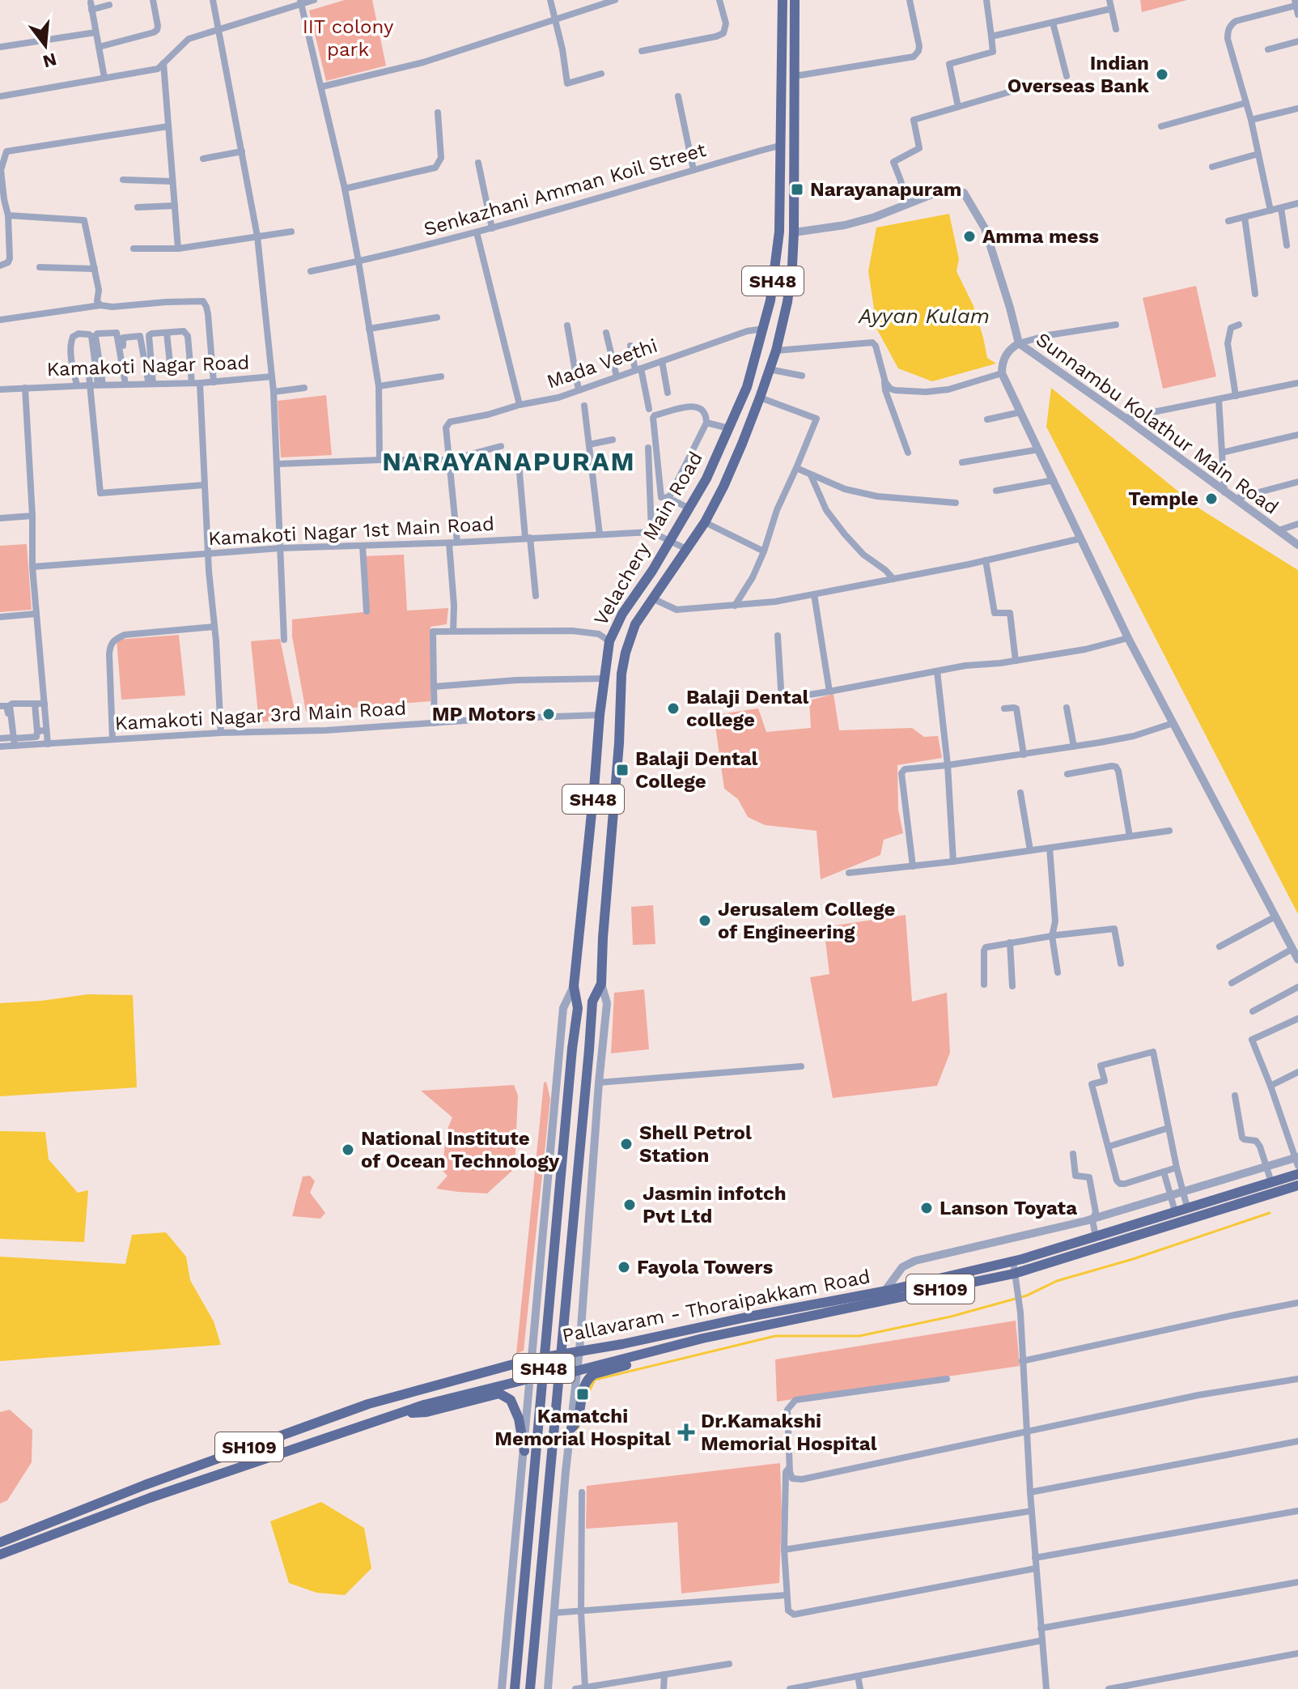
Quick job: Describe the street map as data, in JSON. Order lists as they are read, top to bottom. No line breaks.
{"streets":{"main road":["SH48","Velachery Main Road","SH109","Pallavaram - Thoraipakkam Road"],"street":["Senkazhani Amman Koil Street","Mada Veethi","Kamakoti Nagar Road","Sunnambu Kolathur Main Road","Kamakoti Nagar 1st Main Road","Kamakoti Nagar 3rd Main Road"]},"crossings":[["Senkazhani Amman Koil Street","Velachery Main Road"],["SH48","Velachery Main Road"],["Mada Veethi","Velachery Main Road"],["Kamakoti Nagar Road","Kamakoti Nagar 1st Main Road"],["Kamakoti Nagar Road","Kamakoti Nagar 3rd Main Road"],["Sunnambu Kolathur Main Road","Velachery Main Road"],["Kamakoti Nagar 1st Main Road","Velachery Main Road"],["Velachery Main Road","Kamakoti Nagar 3rd Main Road"]],"districts":["NARAYANAPURAM"],"water":["Ayyan Kulam"],"parks":["IIT colony park"],"places":{"other":["Indian Overseas Bank","Amma mess","Temple","Balaji Dental college","MP Motors","Jerusalem College of Engineering","Shell Petrol Station","National Institute of Ocean Technology","Jasmin infotch Pvt Ltd","Lanson Toyata","Fayola Towers"],"transit":["Narayanapuram","Balaji Dental College","Kamatchi Memorial Hospital"],"health":["Dr.Kamakshi Memorial Hospital"]},"north":"bottom"}
